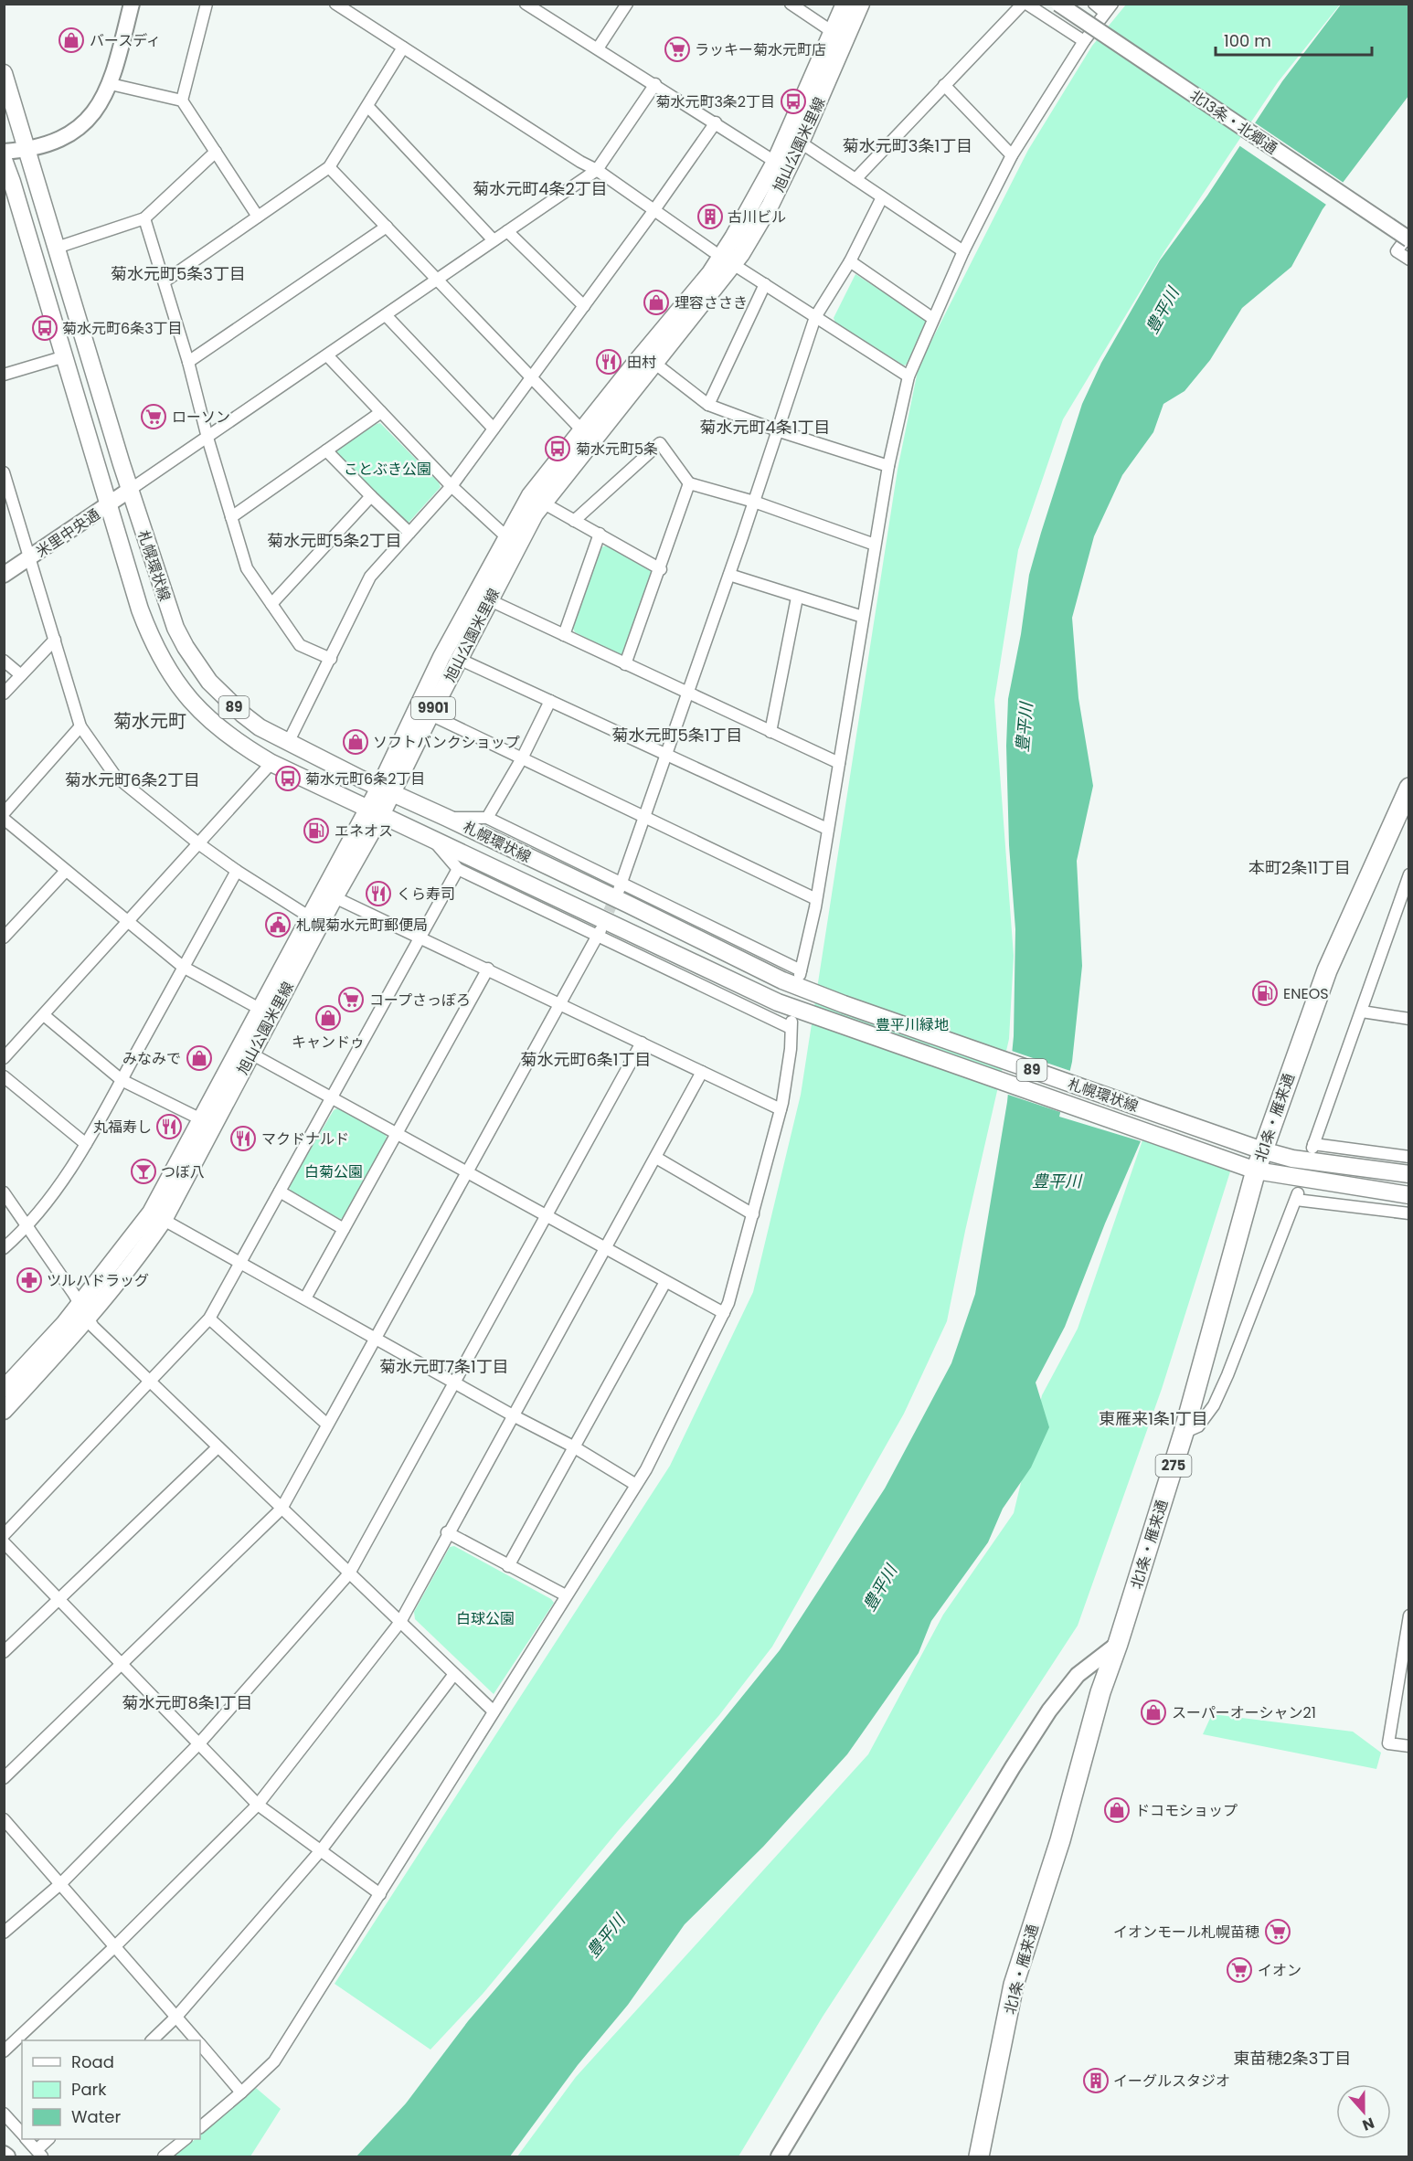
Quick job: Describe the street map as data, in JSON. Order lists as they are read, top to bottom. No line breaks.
{"streets":{"highway":["北1条・雁来通","275"],"main road":["旭山公園米里線","札幌環状線","89","9901"],"street":["北13条・北郷通","米里中央通"]},"crossings":[["旭山公園米里線","札幌環状線"],["米里中央通","札幌環状線"],["札幌環状線","北1条・雁来通"]],"districts":["菊水元町3条1丁目","菊水元町4条2丁目","菊水元町5条3丁目","菊水元町4条1丁目","菊水元町5条2丁目","菊水元町","菊水元町5条1丁目","菊水元町6条2丁目","本町2条11丁目","菊水元町6条1丁目","菊水元町7条1丁目","東雁来1条1丁目","菊水元町8条1丁目","東苗穂2条3丁目"],"water":["豊平川"],"parks":["ことぶき公園","豊平川緑地","白菊公園","白球公園"],"places":{"shop":["バースディ","理容ささき","ソフトバンクショップ","キャンドゥ","みなみで","スーパーオーシャン21","ドコモショップ"],"supermarket":["ラッキー菊水元町店","ローソン","コープさっぽろ","イオンモール札幌苗穂","イオン"],"bus stop":["菊水元町3条2丁目","菊水元町6条3丁目","菊水元町5条","菊水元町6条2丁目"],"building":["古川ビル","イーグルスタジオ"],"restaurant":["田村","くら寿司","丸福寿し","マクドナルド"],"fuel station":["エネオス","ENEOS"],"public building":["札幌菊水元町郵便局"],"bar":["つぼ八"],"pharmacy":["ツルハドラッグ"]},"legend":["Road","Park","Water"],"scale_bar":"100 m","north":"bottom"}
